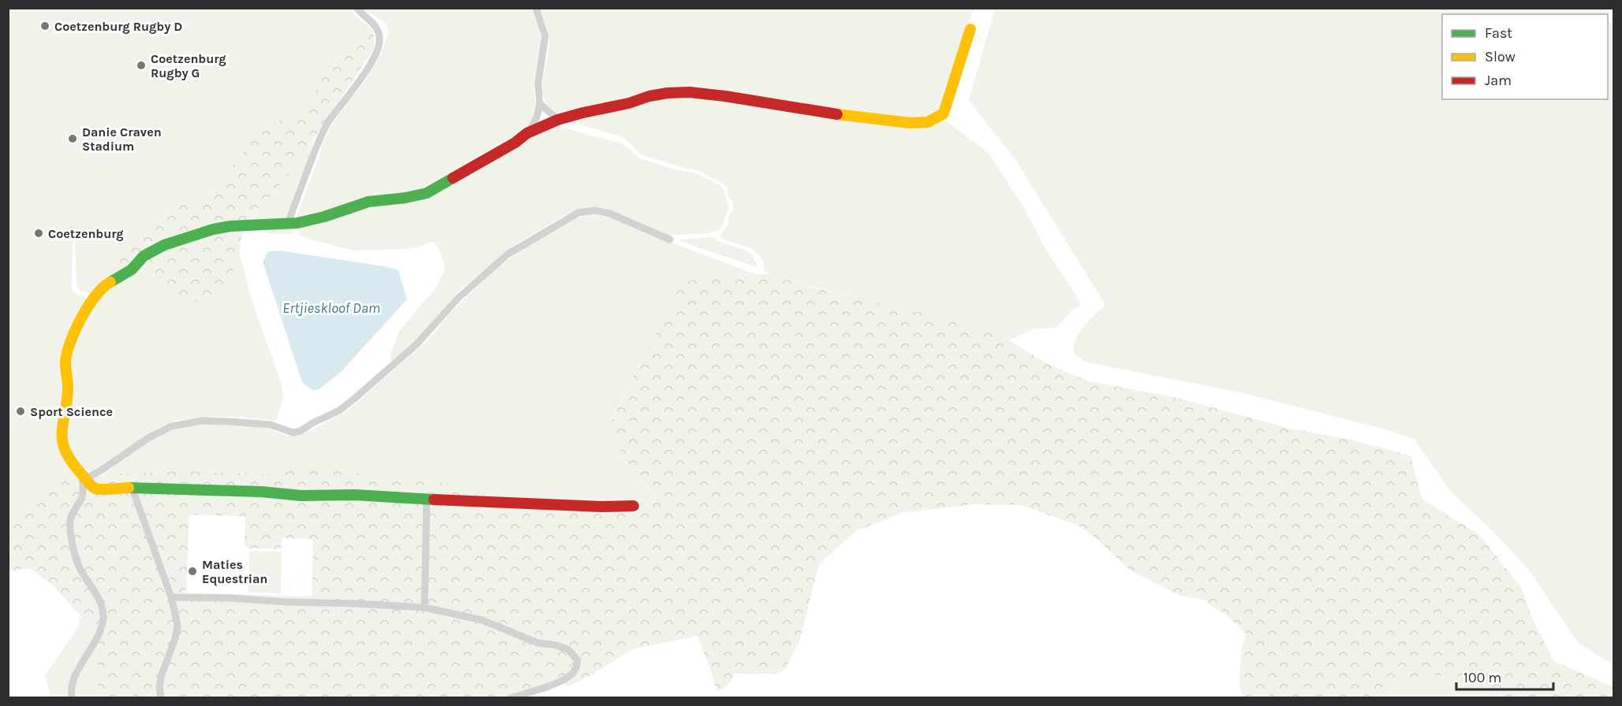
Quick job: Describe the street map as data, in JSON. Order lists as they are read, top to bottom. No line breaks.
{"water":["Ertjieskloof Dam"],"places":["Coetzenburg Rugby D","Coetzenburg Rugby G","Danie Craven Stadium","Coetzenburg","Sport Science","Maties Equestrian"],"legend":["Fast","Slow","Jam"],"scale_bar":"100 m"}
